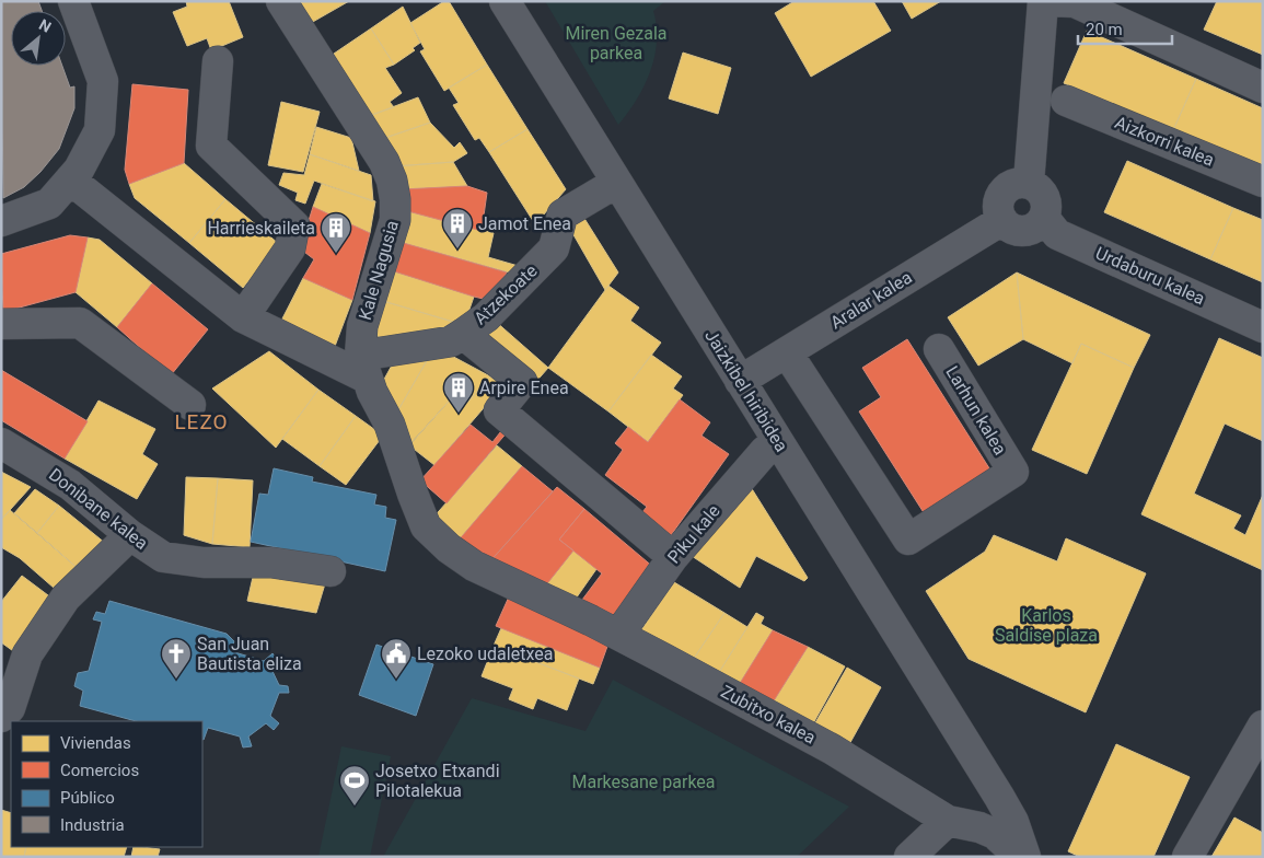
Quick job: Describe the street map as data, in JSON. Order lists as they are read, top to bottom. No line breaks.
{"streets":{"street":["Aizkorri kalea","Kale Nagusia","Urdaburu kalea","Atzekoate","Aralar kalea","Jaizkibel hiribidea","Larhun kalea","Donibane kalea","Piku kale","Zubitxo kalea"]},"crossings":[["Kale Nagusia","Atzekoate"],["Kale Nagusia","Zubitxo kalea"],["Urdaburu kalea","Aralar kalea"],["Atzekoate","Jaizkibel hiribidea"],["Aralar kalea","Jaizkibel hiribidea"],["Aralar kalea","Larhun kalea"],["Jaizkibel hiribidea","Piku kale"],["Jaizkibel hiribidea","Zubitxo kalea"],["Piku kale","Zubitxo kalea"]],"districts":["LEZO"],"parks":["Miren Gezala parkea","Karlos Saldise plaza","Markesane parkea"],"places":{"building":["Jamot Enea","Harrieskaileta","Arpire Enea"],"church":["San Juan Bautista eliza"],"public building":["Lezoko udaletxea"],"sports":["Josetxo Etxandi Pilotalekua"]},"legend":["Viviendas","Comercios","Público","Industria"],"scale_bar":"20 m","north":"top right"}
